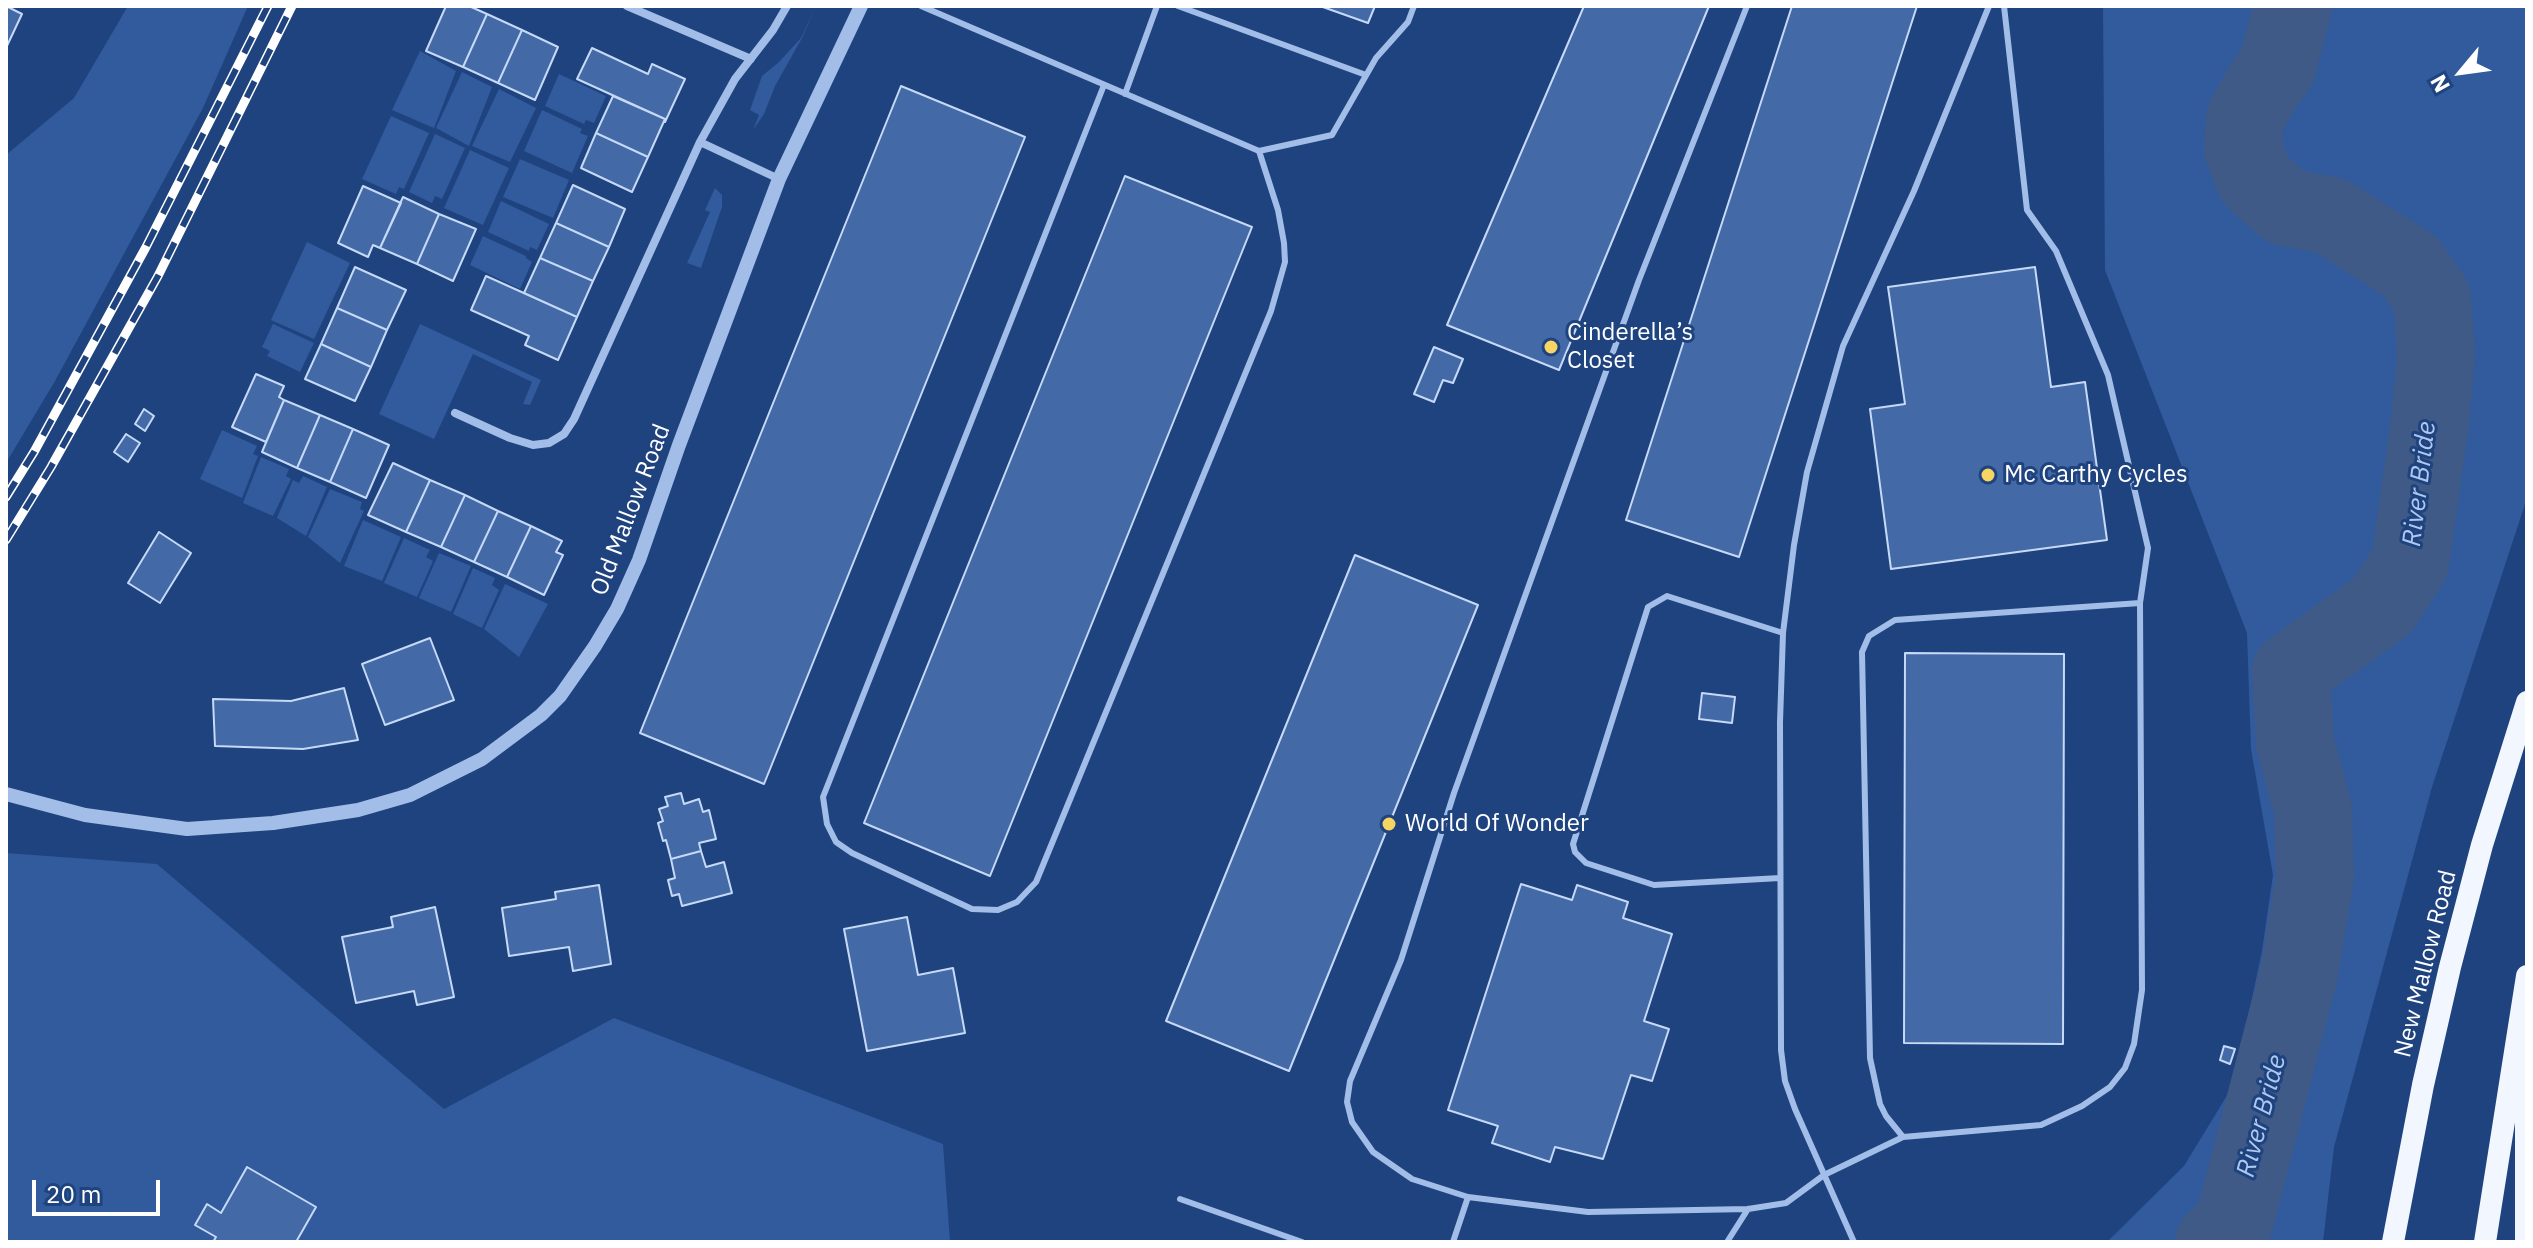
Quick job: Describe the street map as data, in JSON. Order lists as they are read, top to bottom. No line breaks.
{"streets":{"highway":["New Mallow Road"],"street":["Old Mallow Road"]},"water":["River Bride"],"places":["Cinderella’s Closet","Mc Carthy Cycles","World Of Wonder"],"scale_bar":"20 m","north":"bottom left"}
